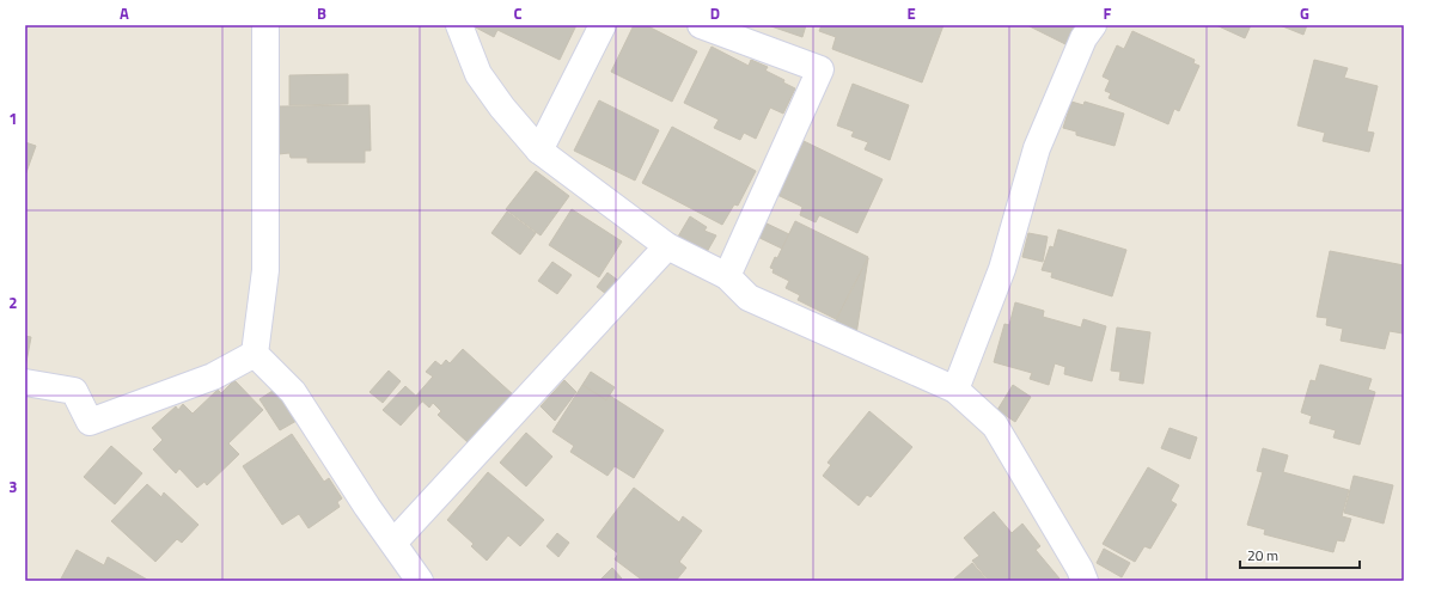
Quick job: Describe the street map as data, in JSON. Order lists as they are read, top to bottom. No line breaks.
{"scale_bar":"20 m","grid":{"columns":["A","B","C","D","E","F","G"],"rows":["1","2","3"]}}
